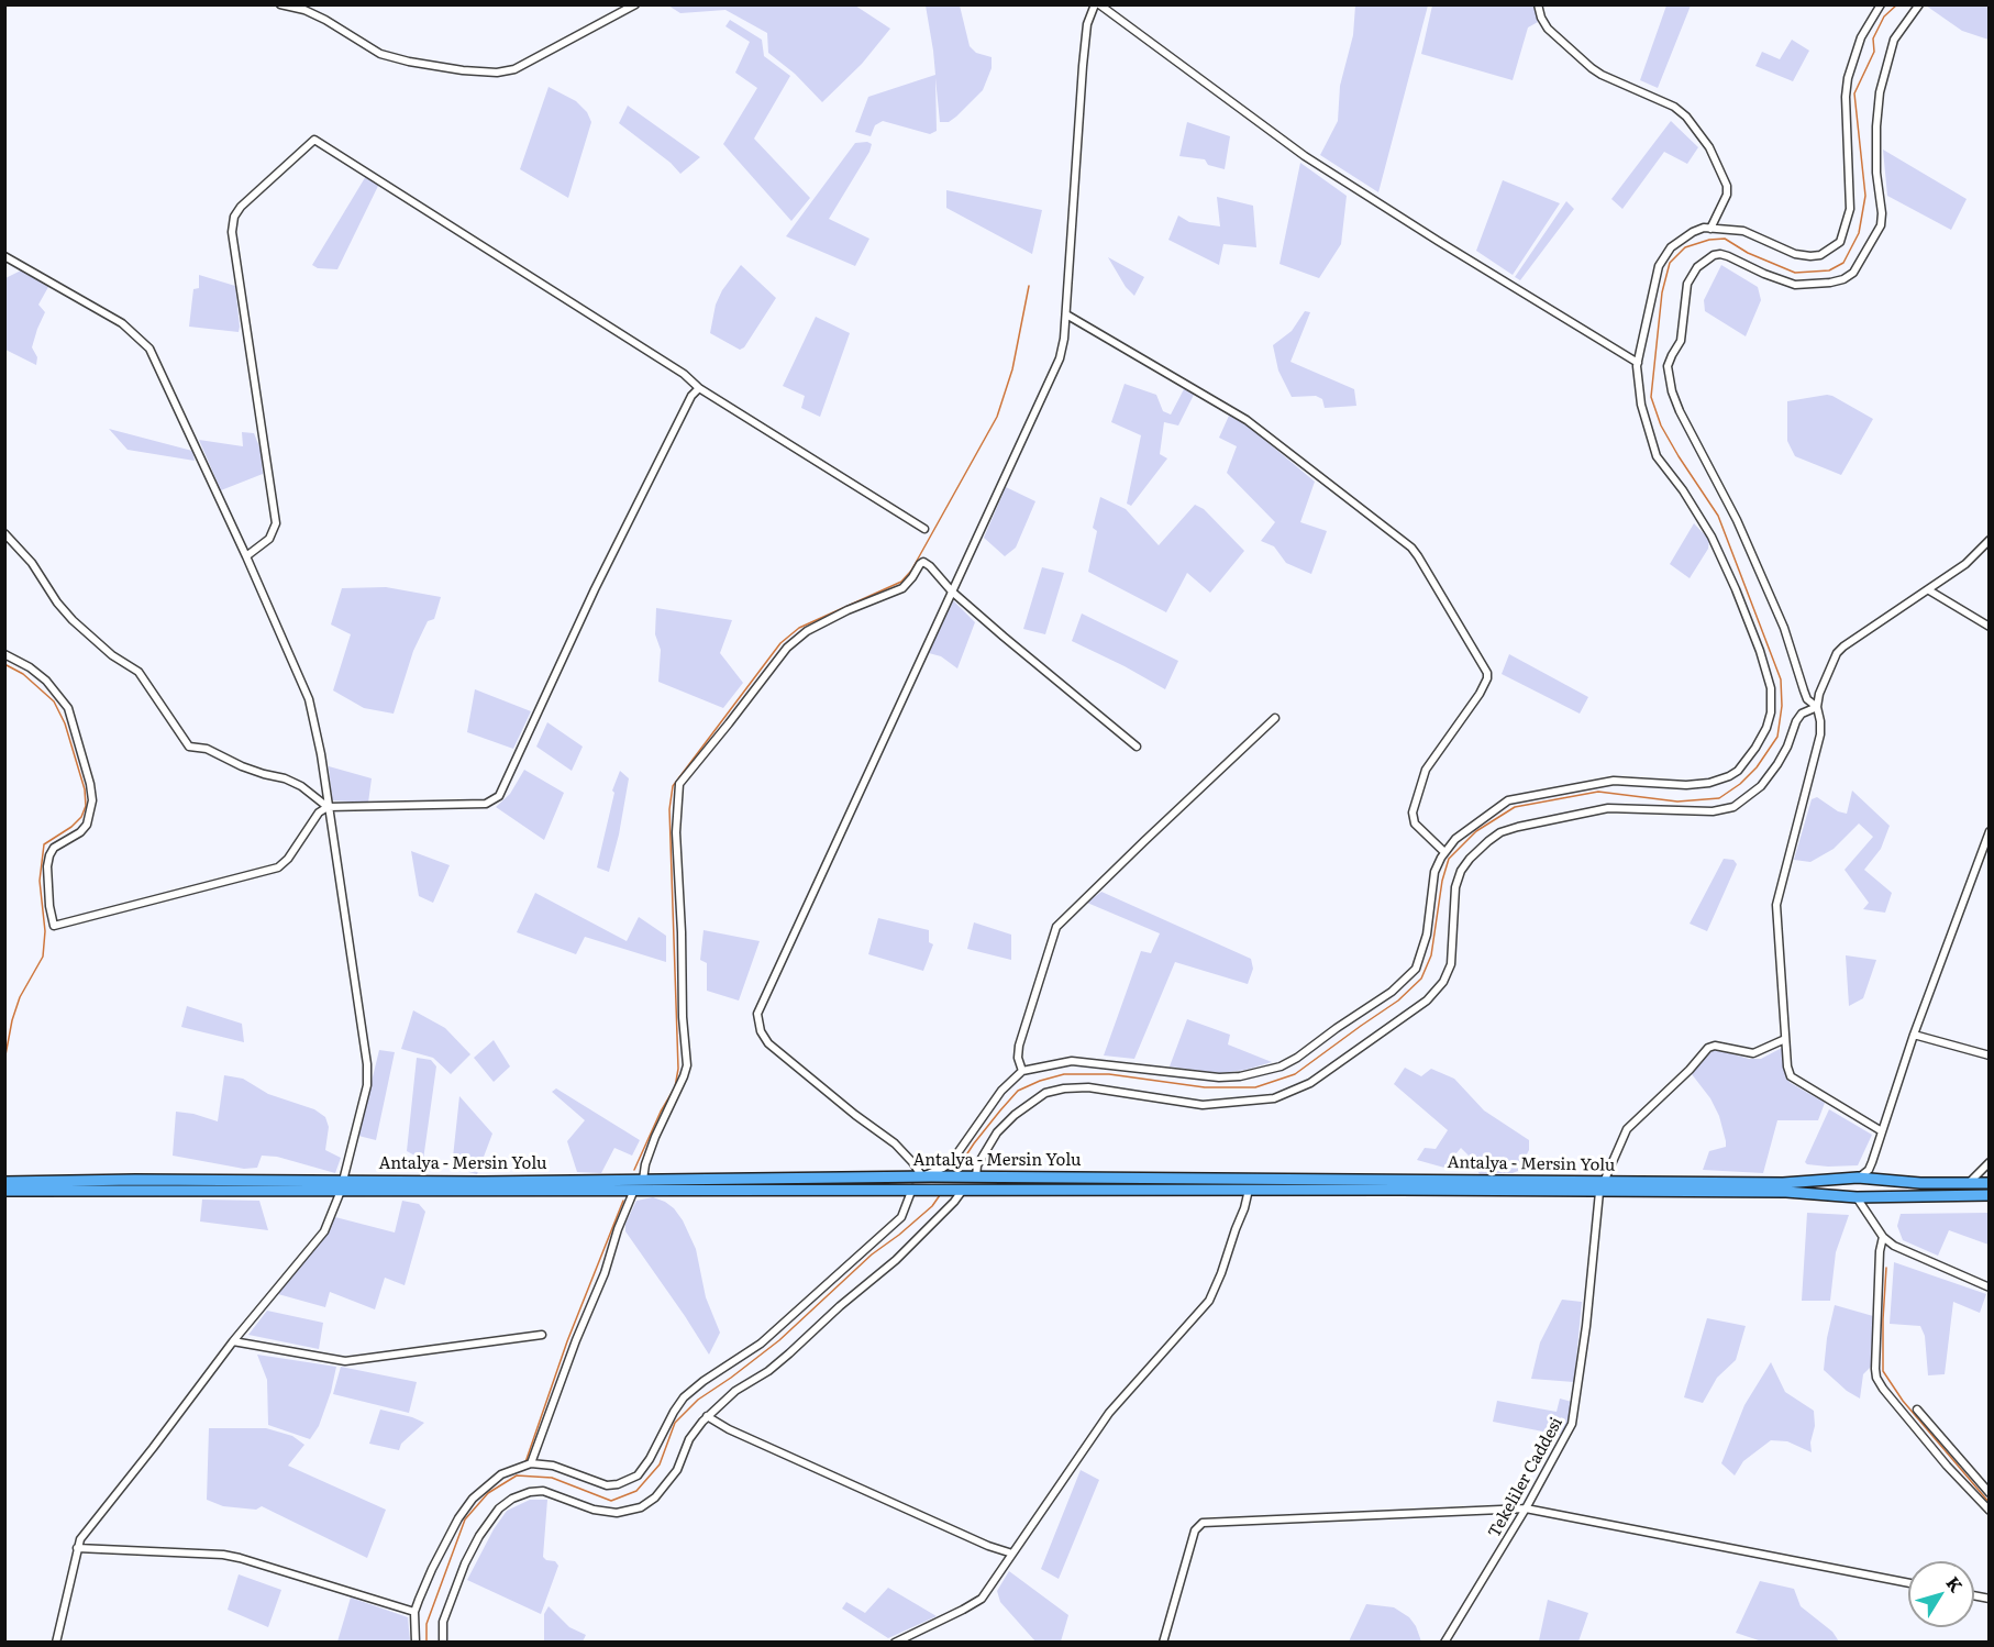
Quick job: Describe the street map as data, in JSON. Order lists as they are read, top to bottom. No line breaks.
{"streets":{"highway":["Antalya - Mersin Yolu"],"street":["Tekeliler Caddesi"]},"crossings":[["Antalya - Mersin Yolu","Tekeliler Caddesi"]],"north":"top right"}
